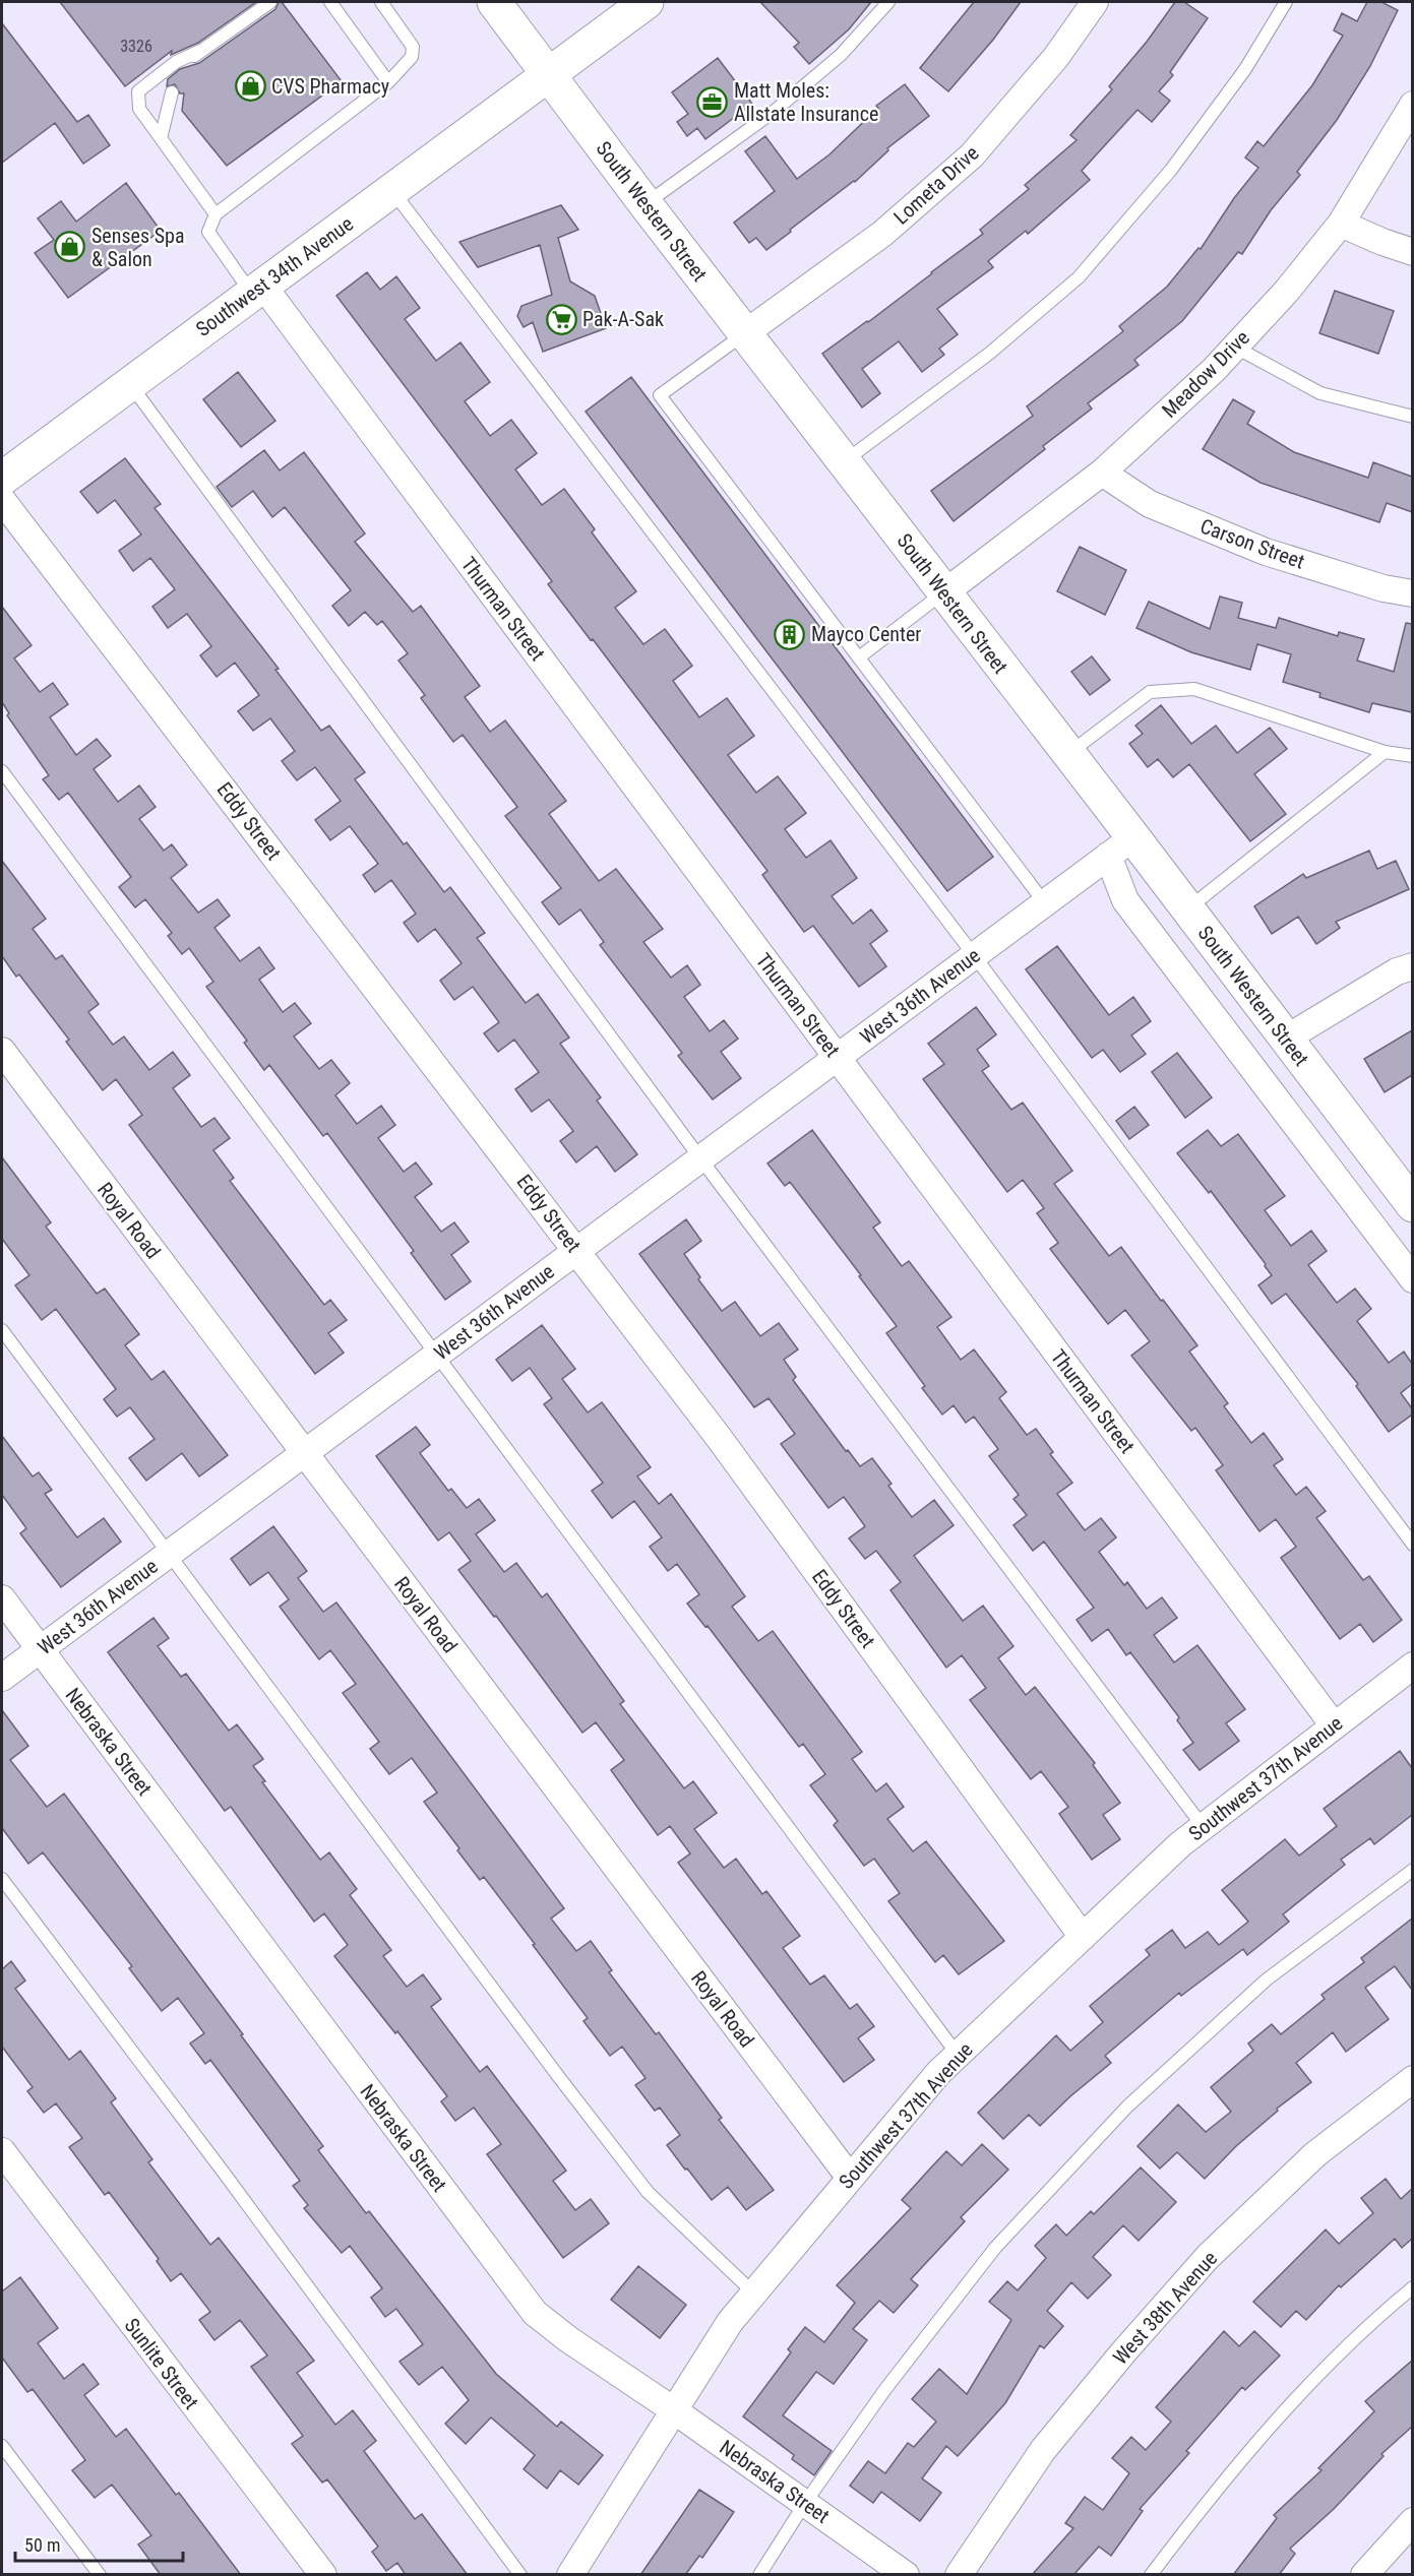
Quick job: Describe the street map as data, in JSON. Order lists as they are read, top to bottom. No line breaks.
{"streets":{"main road":["South Western Street","Southwest 34th Avenue"],"street":["Lometa Drive","Meadow Drive","Carson Street","Thurman Street","Eddy Street","West 36th Avenue","Royal Road","Nebraska Street","Southwest 37th Avenue","West 38th Avenue","Sunlite Street"]},"crossings":[["Lometa Drive","South Western Street"],["South Western Street","Southwest 34th Avenue"],["South Western Street","Meadow Drive"],["South Western Street","West 36th Avenue"],["Southwest 34th Avenue","Thurman Street"],["Meadow Drive","Carson Street"],["Thurman Street","West 36th Avenue"],["Thurman Street","Southwest 37th Avenue"],["Eddy Street","West 36th Avenue"],["Eddy Street","Southwest 37th Avenue"],["West 36th Avenue","Royal Road"],["West 36th Avenue","Nebraska Street"],["Royal Road","Southwest 37th Avenue"],["Nebraska Street","Southwest 37th Avenue"]],"places":{"shop":["CVS Pharmacy","Senses Spa & Salon"],"office":["Matt Moles: Allstate Insurance"],"supermarket":["Pak-A-Sak"],"building":["Mayco Center"]},"house_numbers":["3326"],"scale_bar":"50 m"}
